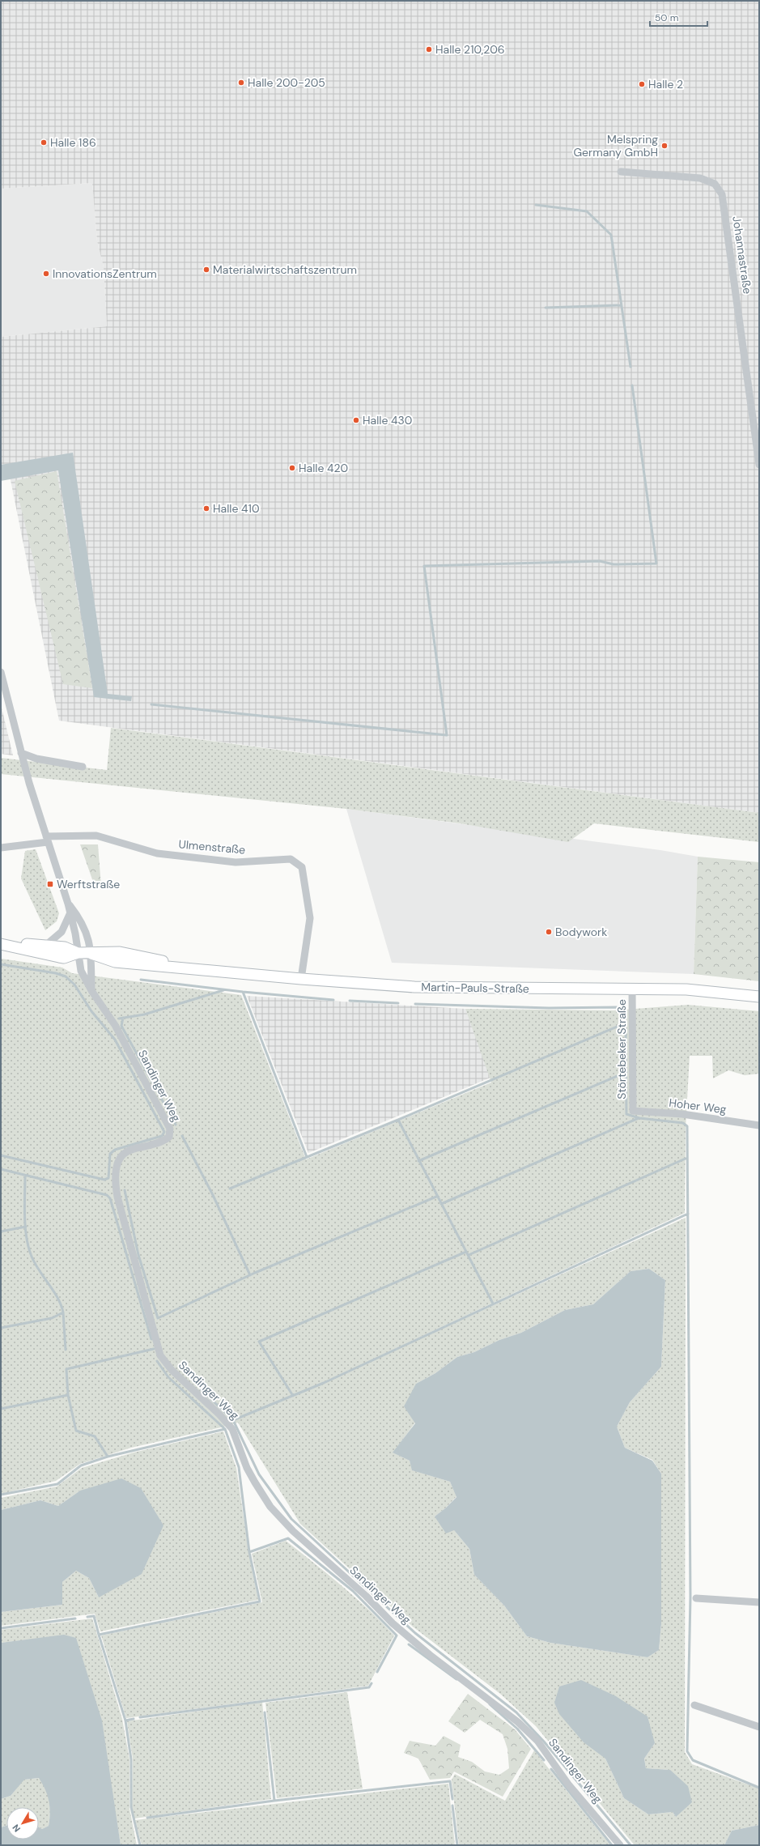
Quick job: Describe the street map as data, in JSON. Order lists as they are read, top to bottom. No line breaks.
{"streets":{"street":["Johannastraße","Ulmenstraße","Martin-Pauls-Straße","Störtebeker Straße","Sandinger Weg","Hoher Weg"]},"crossings":[["Ulmenstraße","Martin-Pauls-Straße"],["Martin-Pauls-Straße","Störtebeker Straße"],["Martin-Pauls-Straße","Sandinger Weg"],["Störtebeker Straße","Hoher Weg"]],"places":{"other":["Halle 210,206","Halle 200-205","Halle 2","Halle 186","Melspring Germany GmbH","Materialwirtschaftszentrum","InnovationsZentrum","Halle 430","Halle 420","Halle 410","Bodywork"],"transit":["Werftstraße"]},"scale_bar":"50 m","north":"bottom left"}
